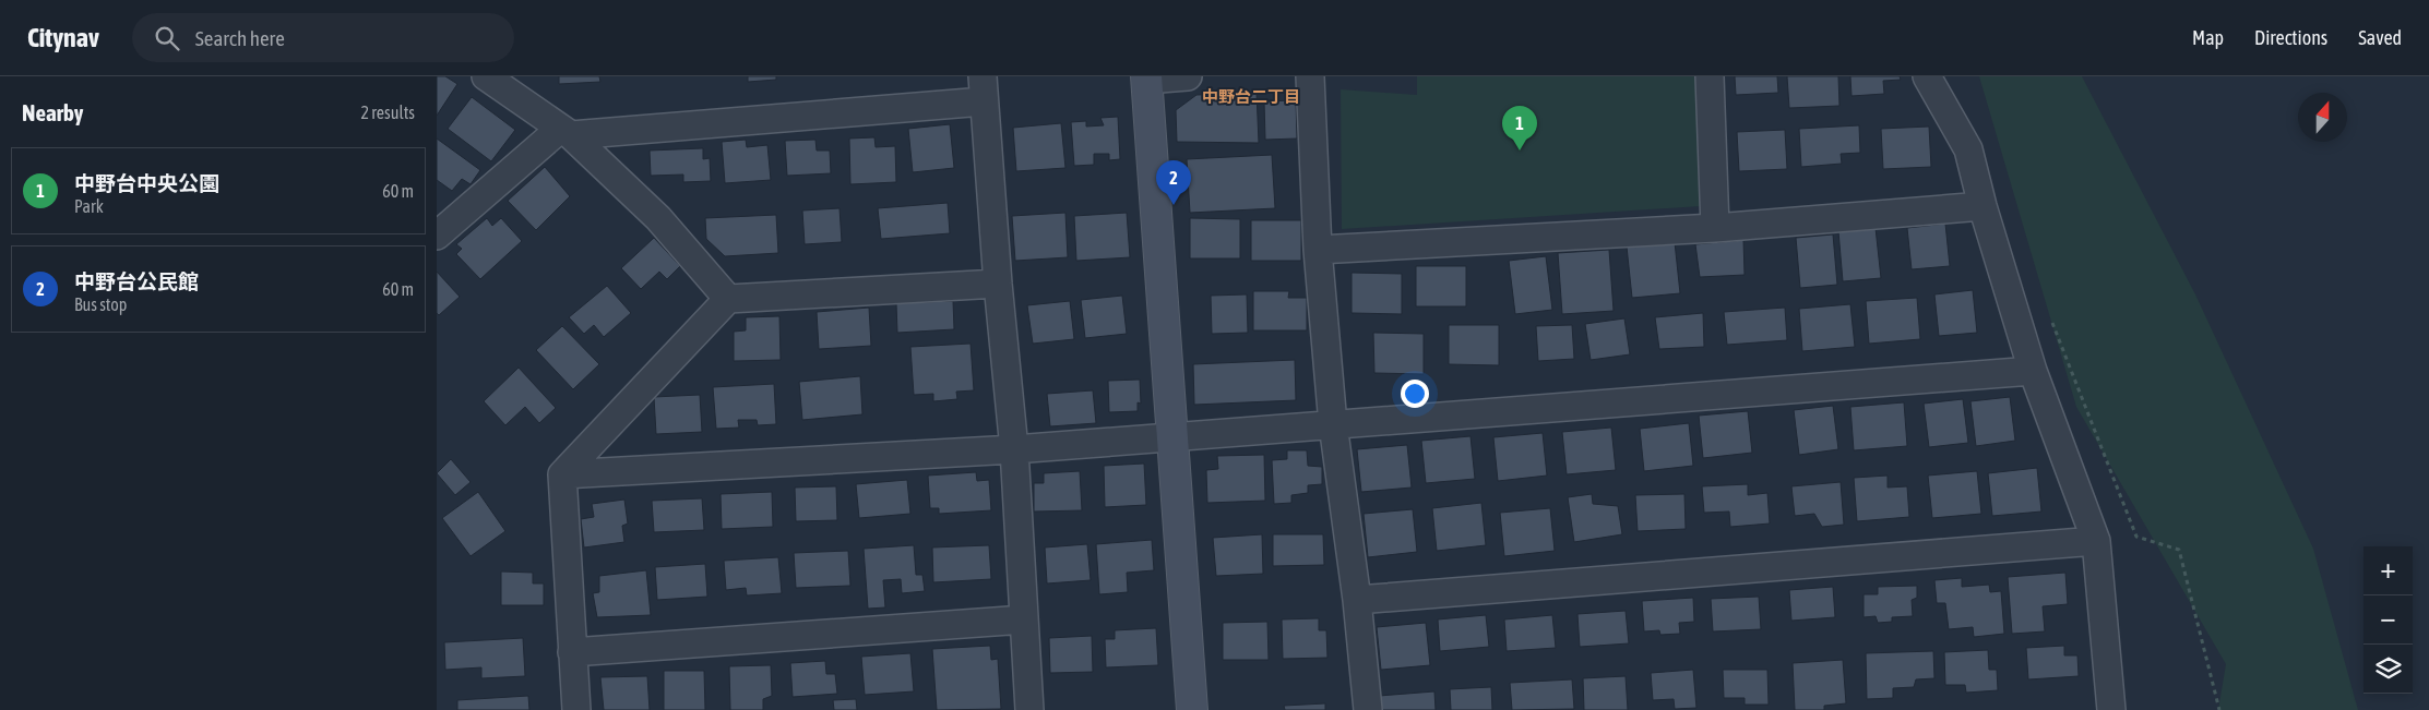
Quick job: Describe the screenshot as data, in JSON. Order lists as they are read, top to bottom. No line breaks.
{"districts":["中野台二丁目"],"north":"top","page":{"header":"Citynav","search":"Search here","nav":["Map","Directions","Saved"],"heading":["Nearby","2 results"],"pins":["1","2"],"list":[{"mark":"1","name":"中野台中央公園","note":"Park","value":"60 m"},{"mark":"2","name":"中野台公民館","note":"Bus stop","value":"60 m"}],"map_buttons":["+","−"]}}
